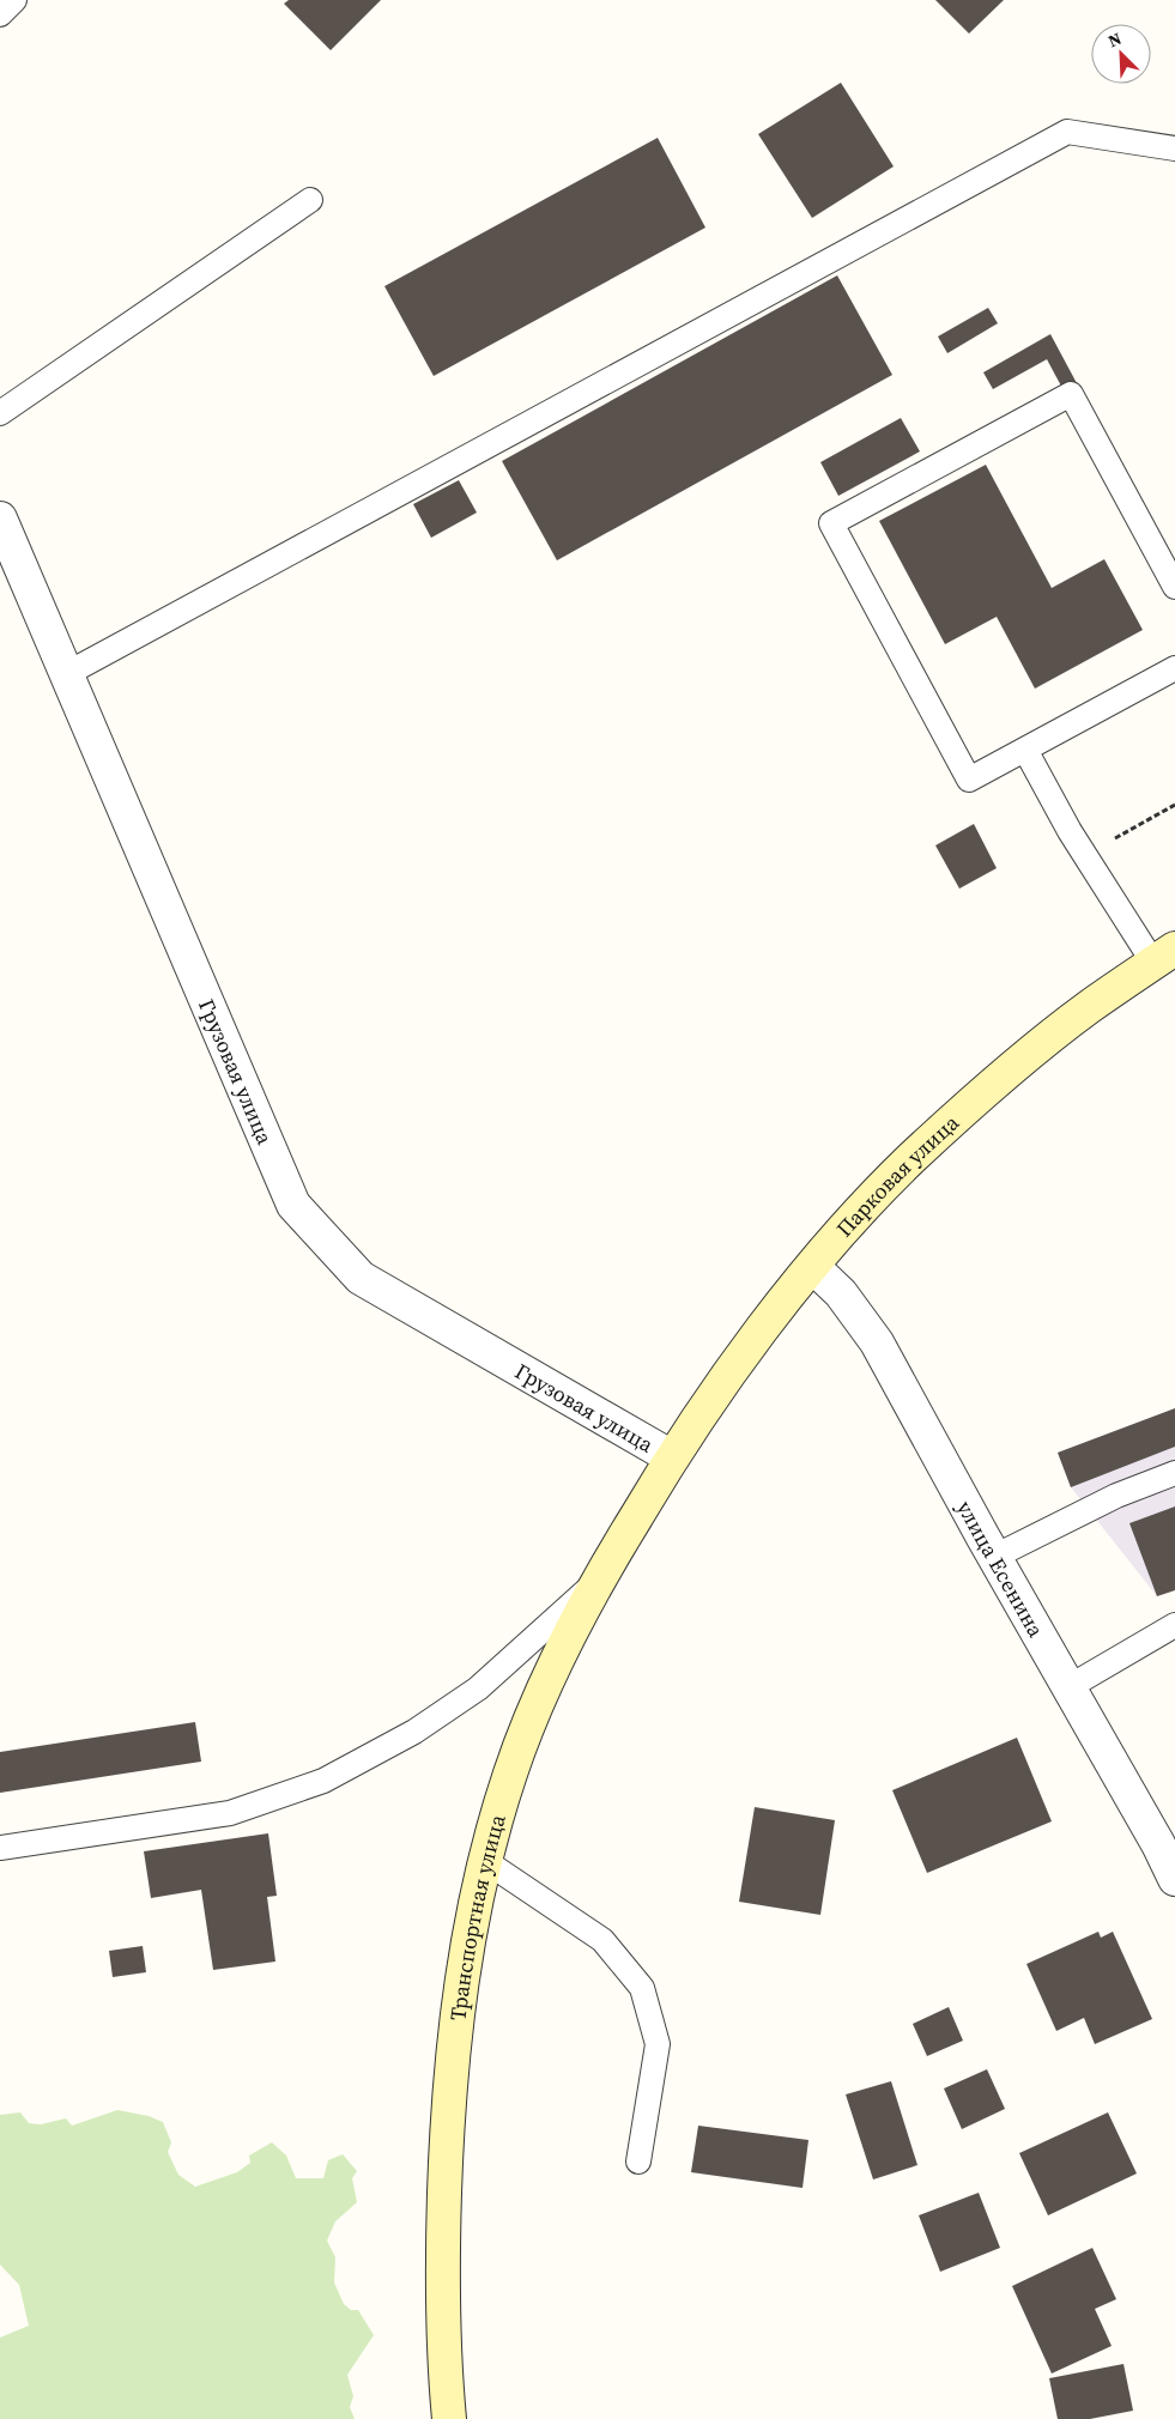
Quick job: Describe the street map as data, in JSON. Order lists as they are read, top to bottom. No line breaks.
{"streets":{"street":["Грузовая улица","Парковая улица","улица Есенина","Транспортная улица"]},"crossings":[["Грузовая улица","Парковая улица"],["Грузовая улица","Транспортная улица"],["Парковая улица","улица Есенина"],["Парковая улица","Транспортная улица"]],"north":"top left"}
